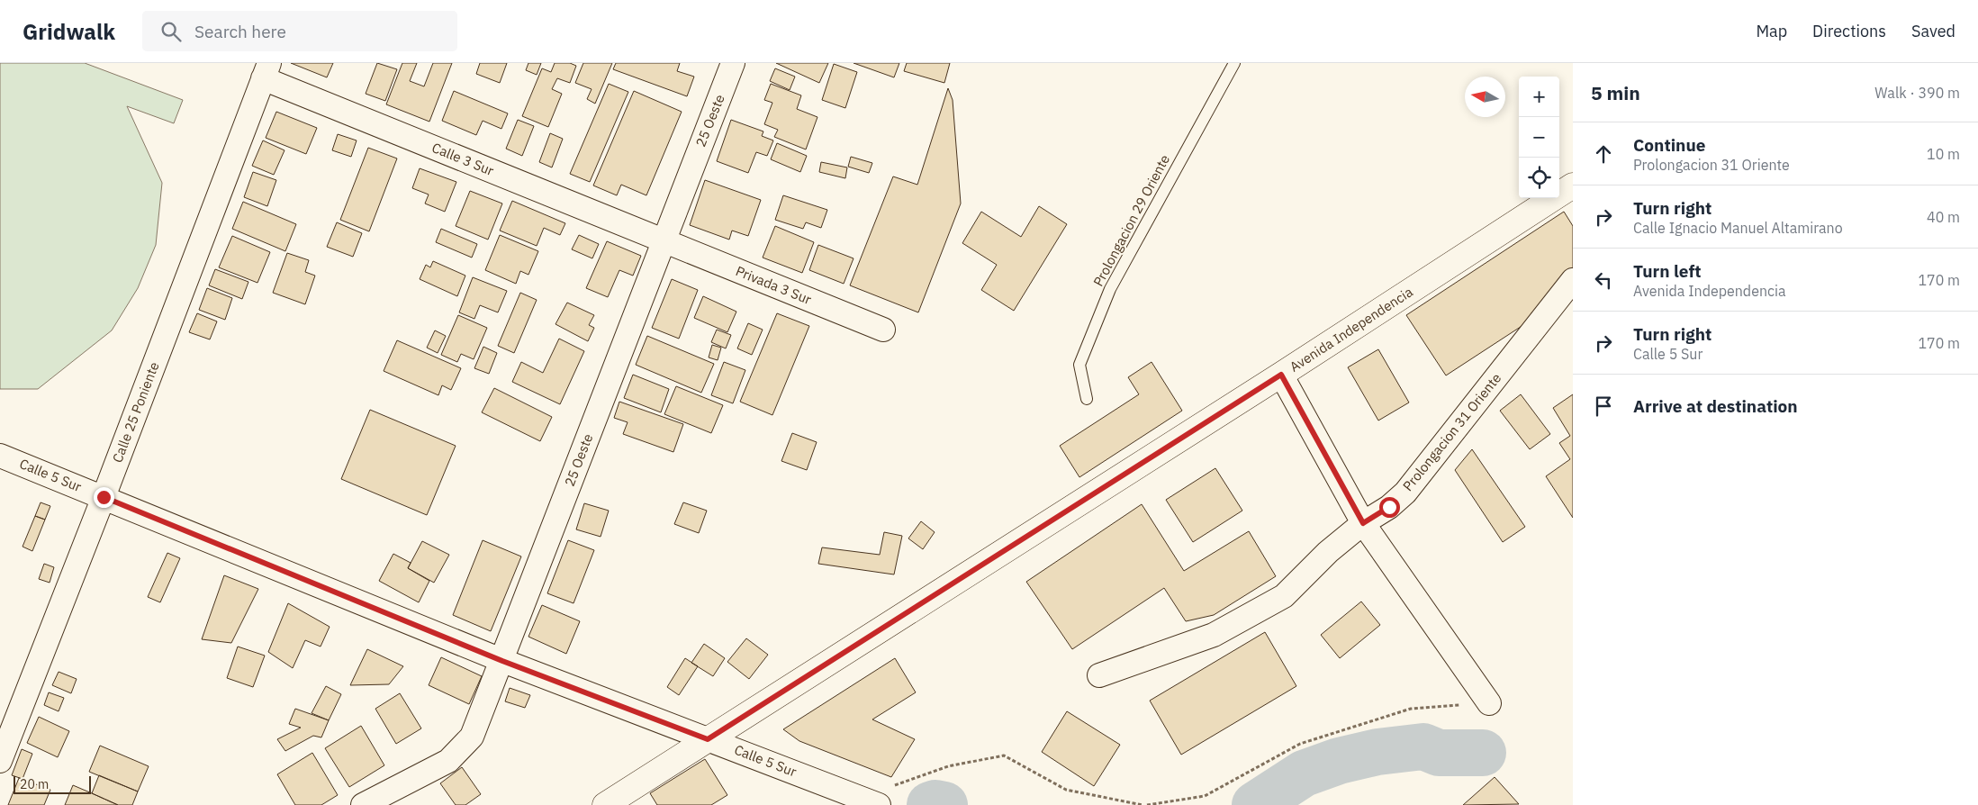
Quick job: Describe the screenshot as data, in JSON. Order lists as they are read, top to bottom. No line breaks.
{"streets":{"street":["25 Oeste","Calle 3 Sur","Privada 3 Sur","Avenida Independencia","Calle 25 Poniente","Prolongacion 31 Oriente","Calle 5 Sur"],"lane":["Prolongacion 29 Oriente"]},"crossings":[["25 Oeste","Calle 3 Sur"],["25 Oeste","Privada 3 Sur"],["25 Oeste","Calle 5 Sur"],["Calle 3 Sur","Privada 3 Sur"],["Calle 3 Sur","Calle 25 Poniente"],["Avenida Independencia","Calle 5 Sur"],["Calle 25 Poniente","Calle 5 Sur"]],"scale_bar":"20 m","north":"left","page":{"header":"Gridwalk","search":"Search here","nav":["Map","Directions","Saved"],"heading":["5 min","Walk · 390 m"],"map_buttons":["+","−"],"list":[["Continue","Prolongacion 31 Oriente","10 m"],["Turn right","Calle Ignacio Manuel Altamirano","40 m"],["Turn left","Avenida Independencia","170 m"],["Turn right","Calle 5 Sur","170 m"],"Arrive at destination"],"scale":"20 m"}}
